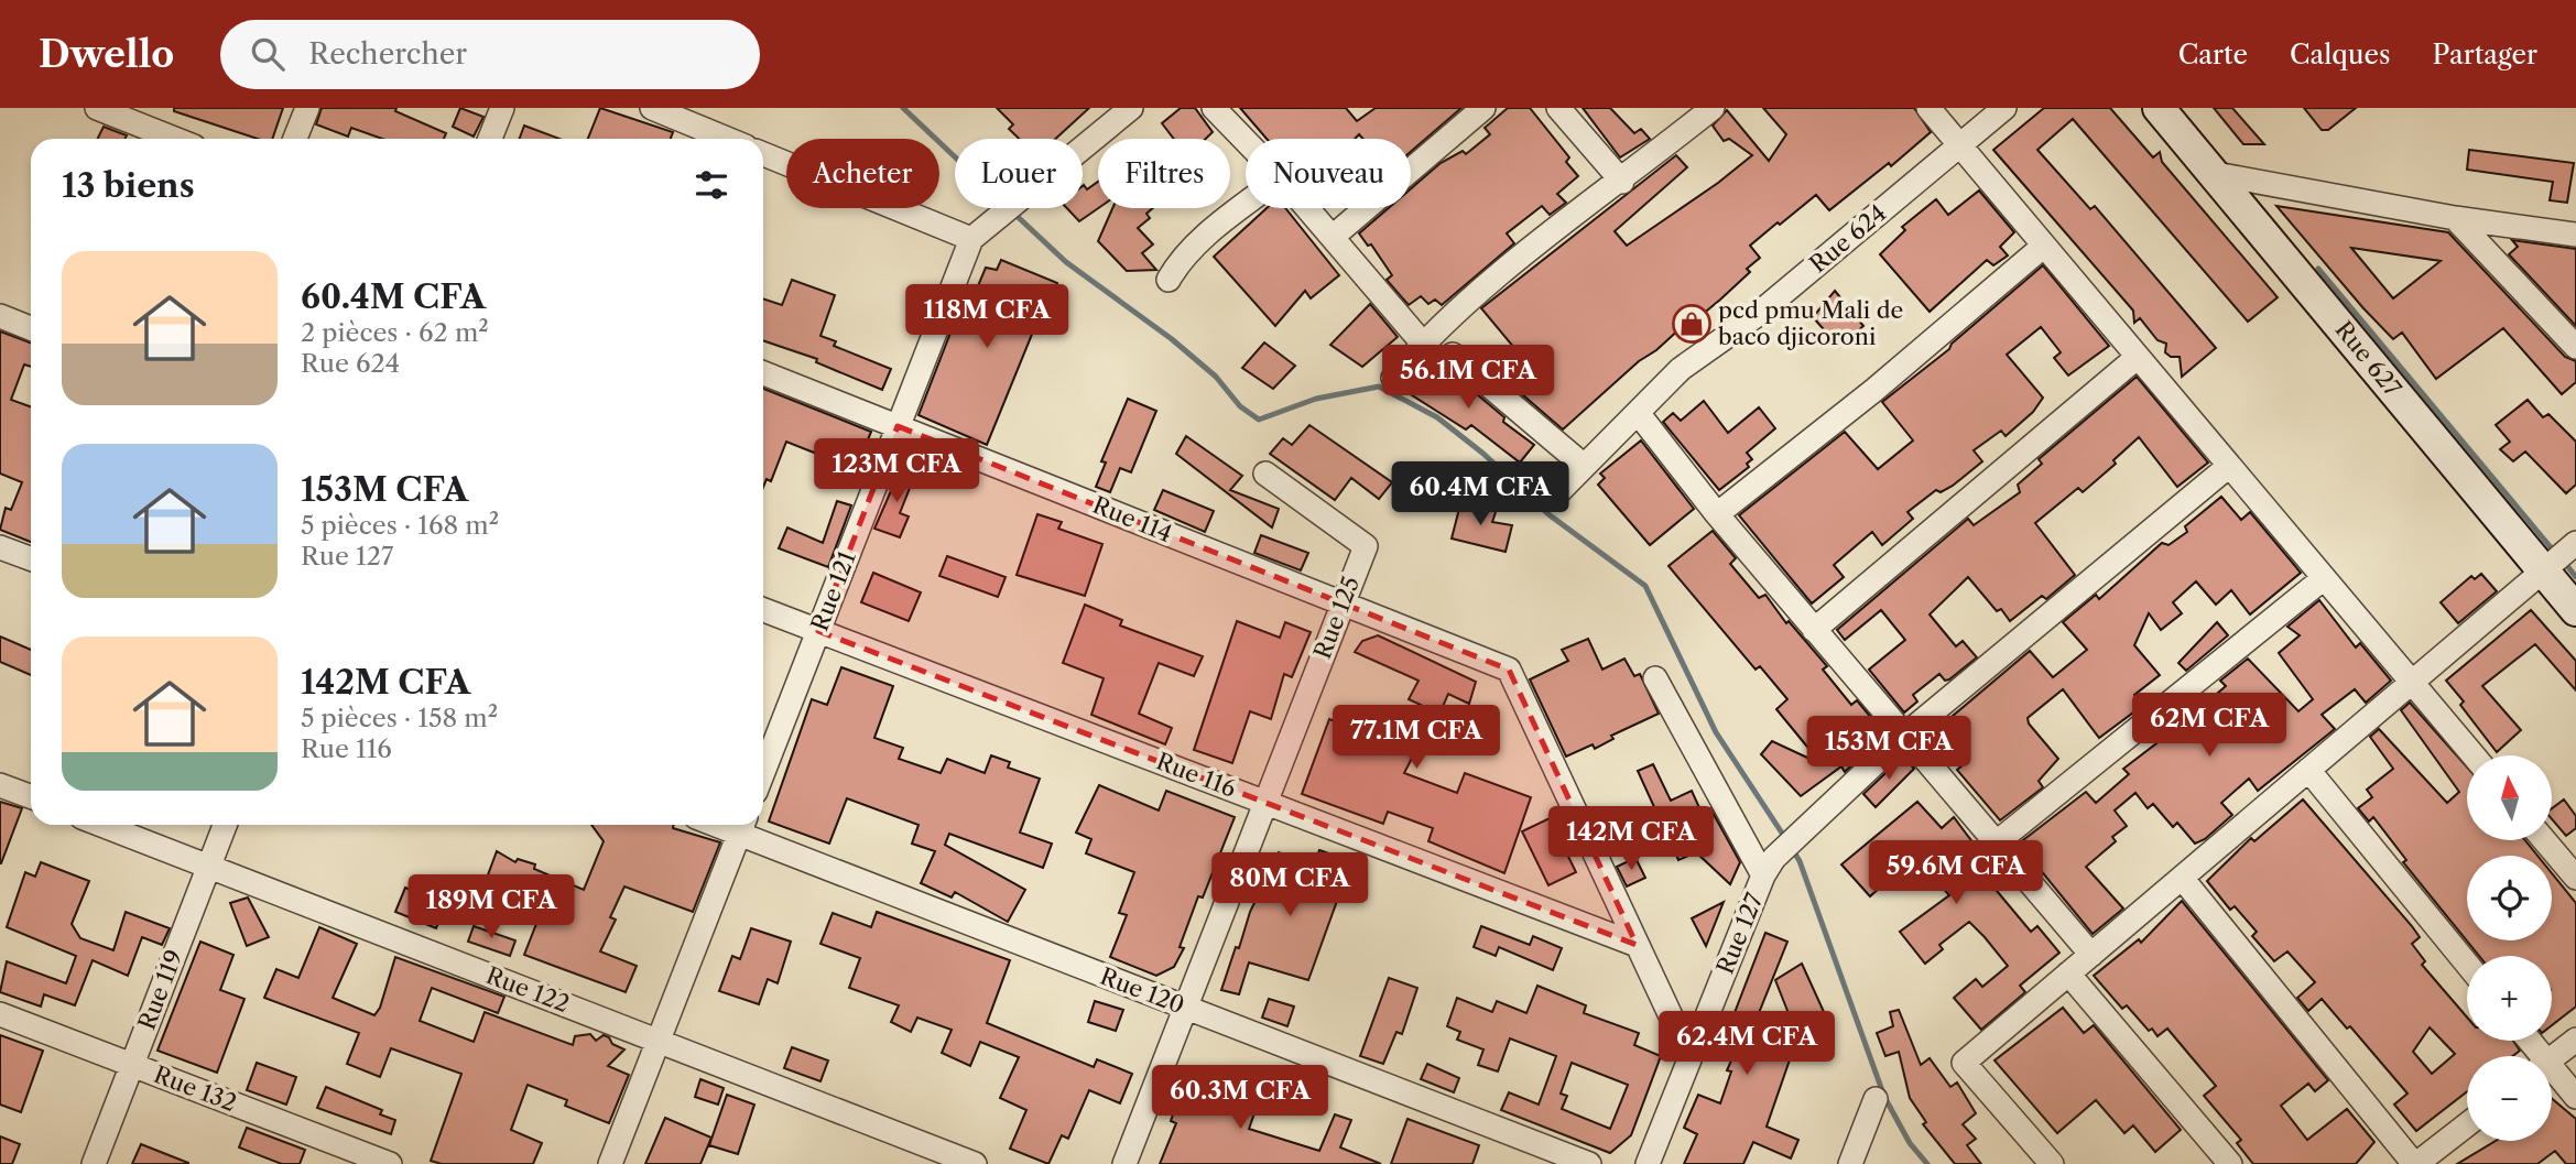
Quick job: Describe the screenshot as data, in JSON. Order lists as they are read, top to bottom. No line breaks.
{"streets":{"street":["Rue 624","Rue 627","Rue 114","Rue 121","Rue 125","Rue 116","Rue 127","Rue 119","Rue 122","Rue 120","Rue 132"]},"crossings":[["Rue 114","Rue 121"],["Rue 114","Rue 125"],["Rue 114","Rue 116"],["Rue 121","Rue 116"],["Rue 125","Rue 116"],["Rue 125","Rue 120"],["Rue 119","Rue 122"],["Rue 119","Rue 132"]],"places":{"shop":["pcd pmu Mali de baco djicoroni"]},"north":"top","page":{"header":"Dwello","search":"Rechercher","nav":["Carte","Calques","Partager"],"chip":["Acheter","Louer","Filtres","Nouveau"],"heading":"13 biens","list":[{"name":"60.4M CFA","note":"2 pièces · 62 m² · Rue 624"},{"name":"153M CFA","note":"5 pièces · 168 m² · Rue 127"},{"name":"142M CFA","note":"5 pièces · 158 m² · Rue 116"}],"price":["118M CFA","56.1M CFA","123M CFA","60.4M CFA","62M CFA","77.1M CFA","153M CFA","142M CFA","59.6M CFA","80M CFA","189M CFA","62.4M CFA","60.3M CFA"],"map_buttons":["+","−"]}}
